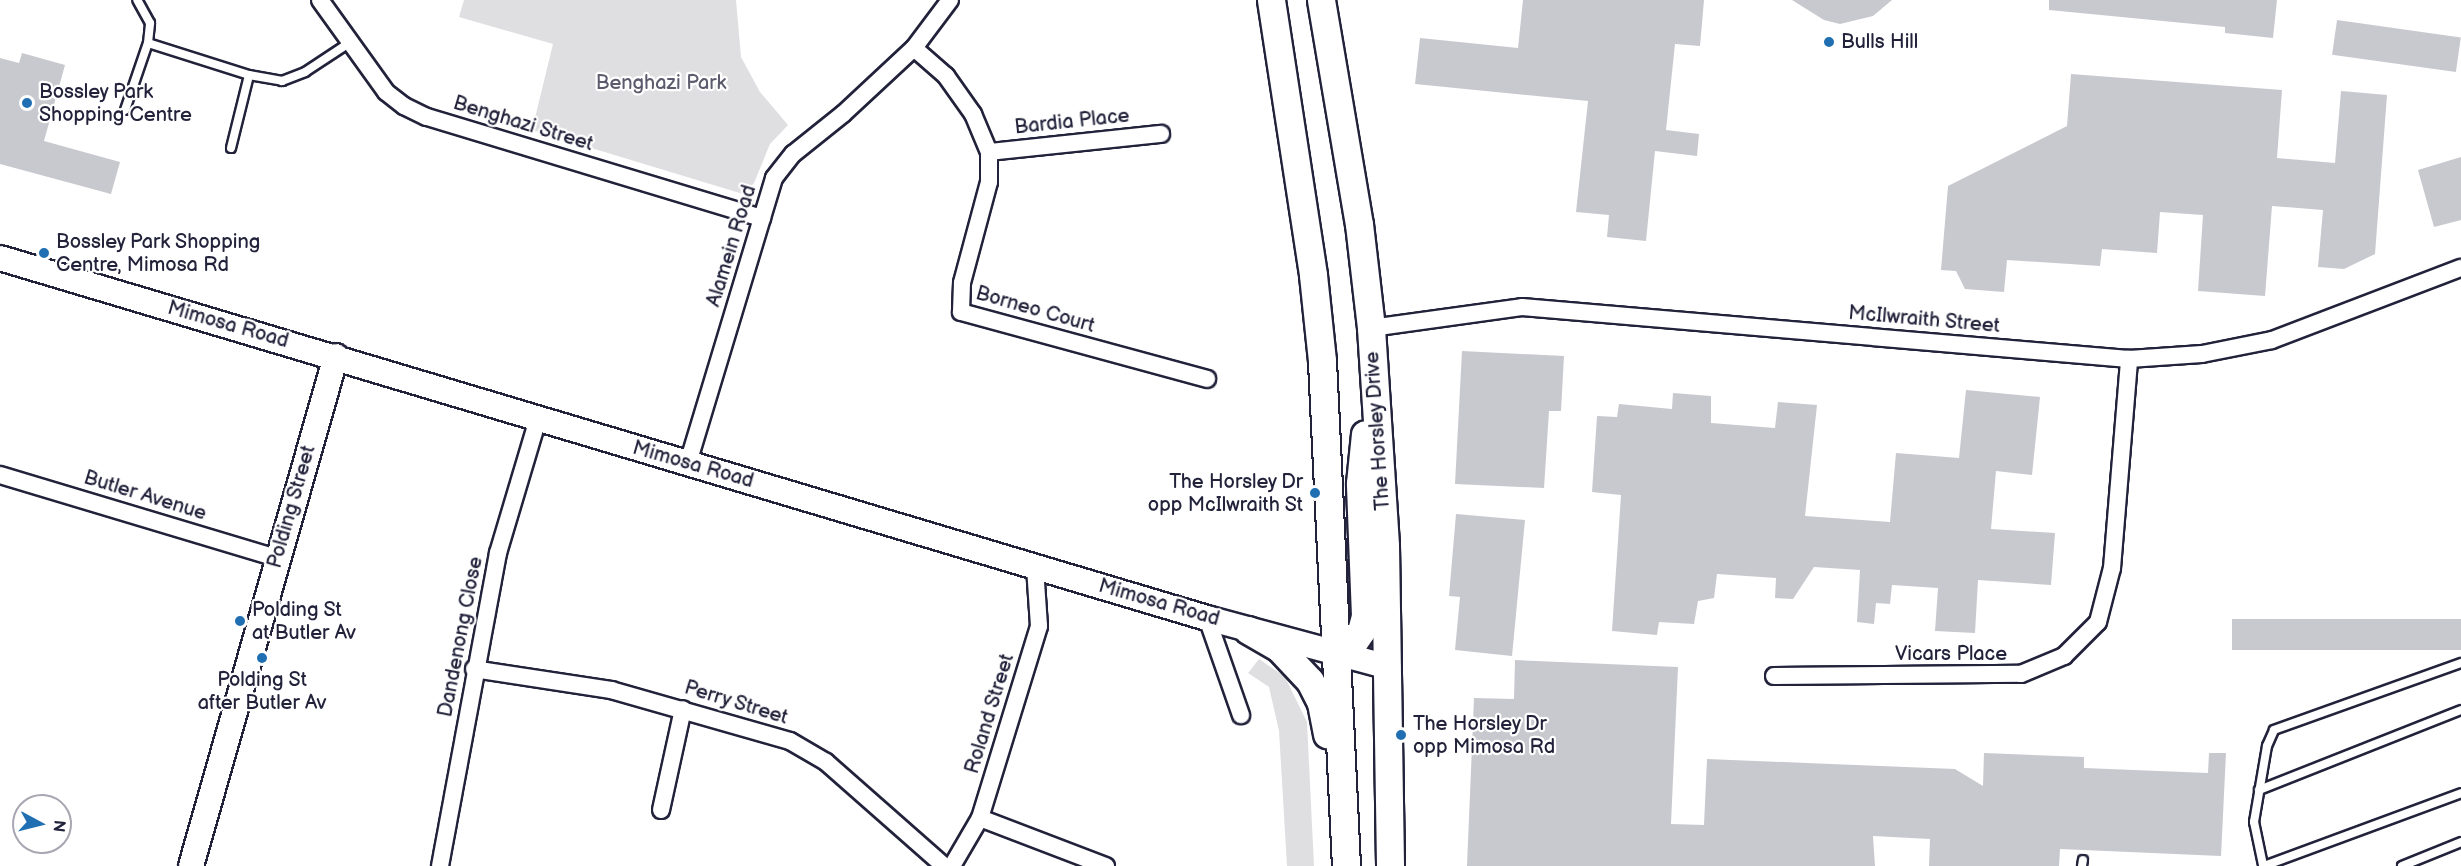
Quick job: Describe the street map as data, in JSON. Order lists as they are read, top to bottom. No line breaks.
{"streets":{"main road":["Mimosa Road","The Horsley Drive","Polding Street"],"street":["Bardia Place","Benghazi Street","Alamein Road","Borneo Court","McIlwraith Street","Butler Avenue","Dandenong Close","Vicars Place","Perry Street","Roland Street"]},"crossings":[["Bardia Place","Borneo Court"],["Benghazi Street","Alamein Road"],["Alamein Road","Borneo Court"],["Alamein Road","Mimosa Road"],["McIlwraith Street","The Horsley Drive"],["McIlwraith Street","Vicars Place"],["Mimosa Road","The Horsley Drive"],["Mimosa Road","Polding Street"],["Mimosa Road","Dandenong Close"],["Mimosa Road","Roland Street"],["Butler Avenue","Polding Street"],["Dandenong Close","Perry Street"]],"parks":["Benghazi Park"],"places":["Bulls Hill","Bossley Park Shopping Centre","Bossley Park Shopping Centre, Mimosa Rd","The Horsley Dr opp McIlwraith St","Polding St at Butler Av","Polding St after Butler Av","The Horsley Dr opp Mimosa Rd"],"north":"right"}
